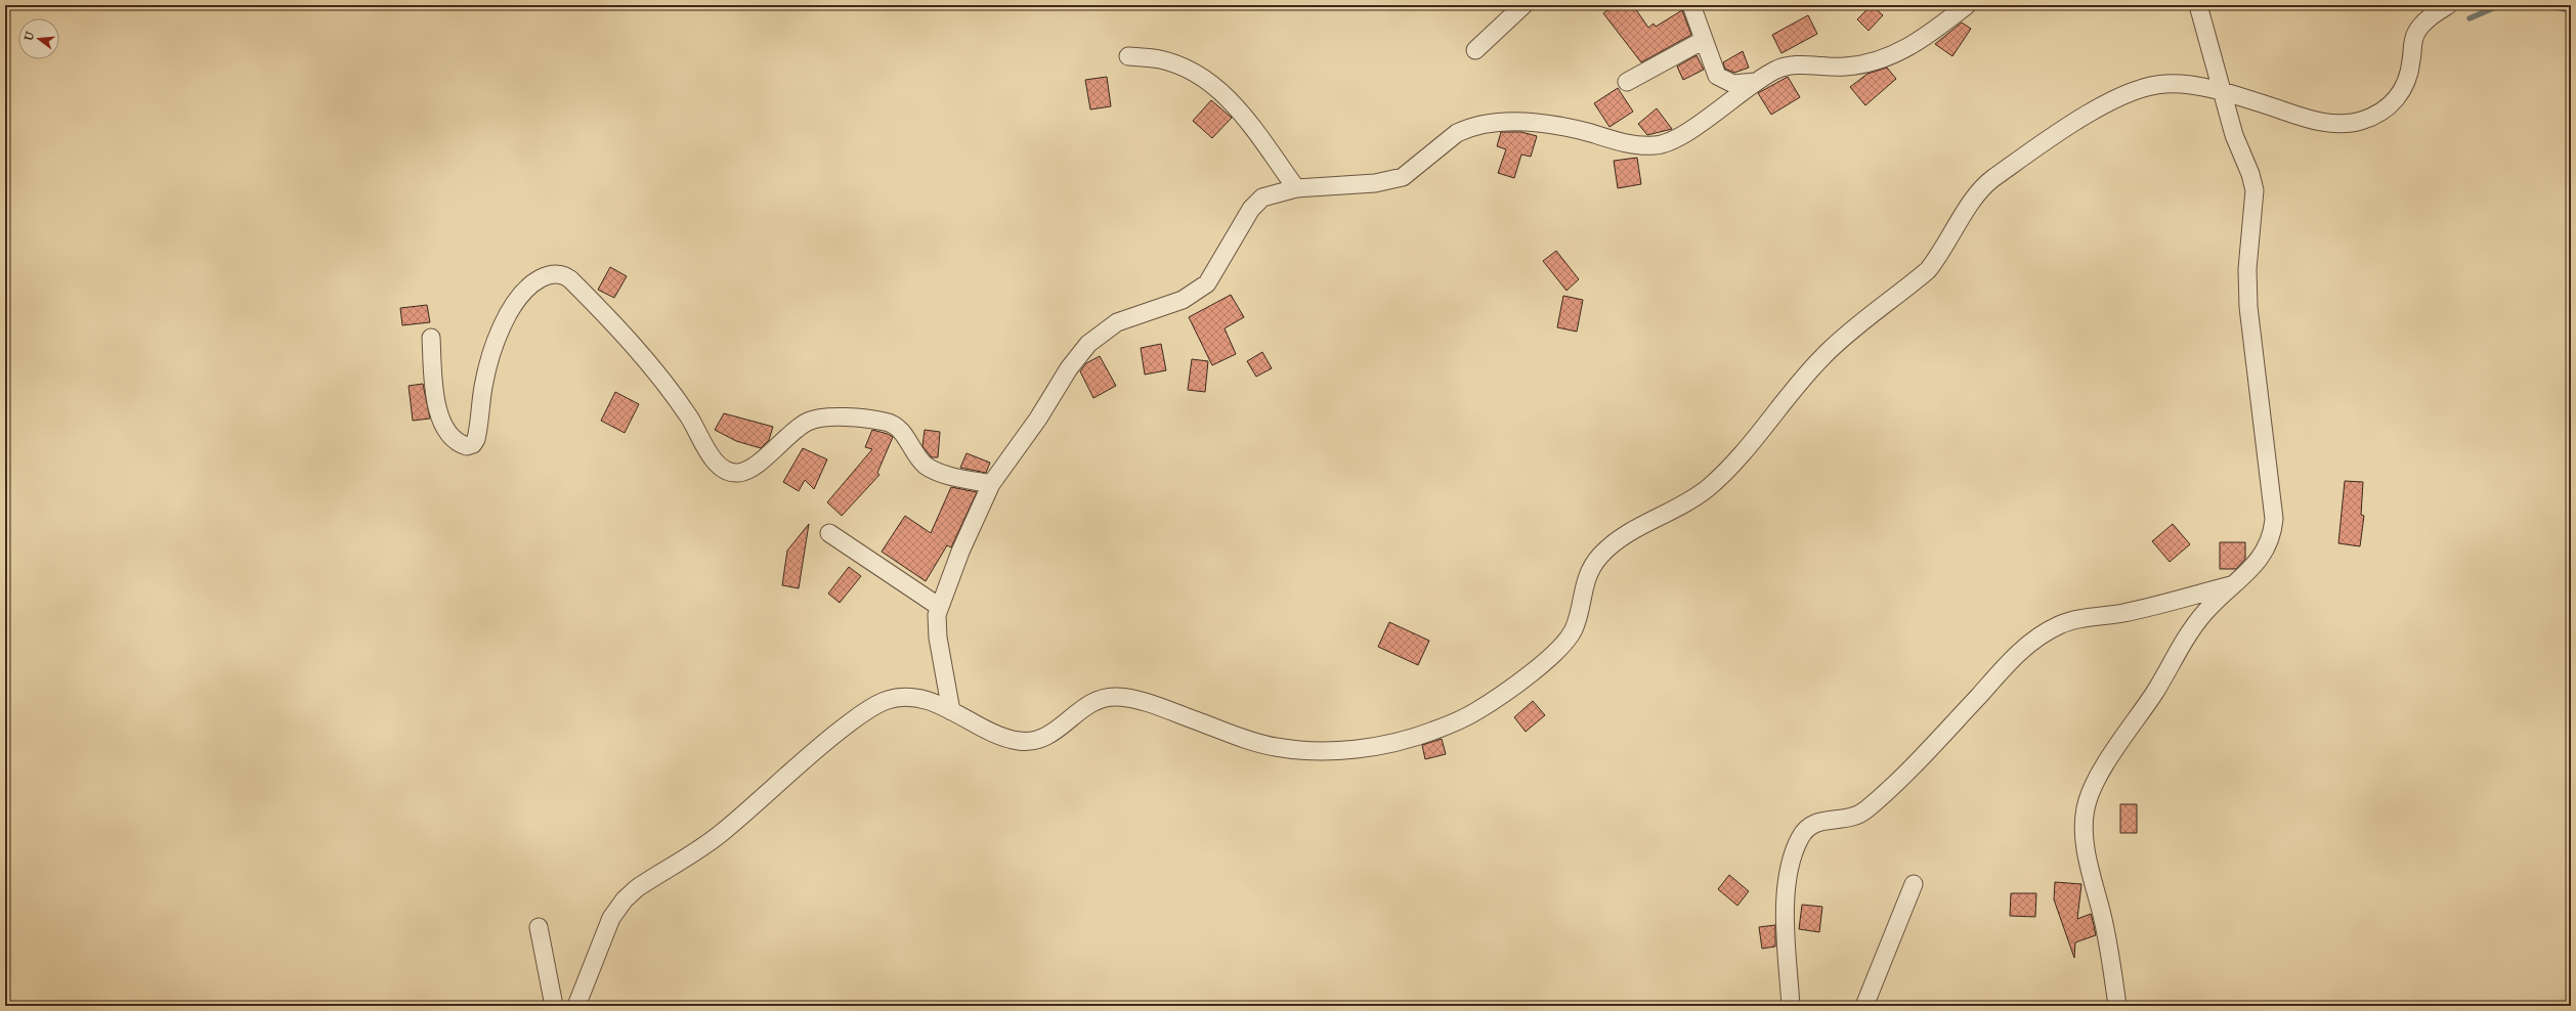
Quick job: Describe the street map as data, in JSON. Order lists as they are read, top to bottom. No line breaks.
{"north":"left"}
